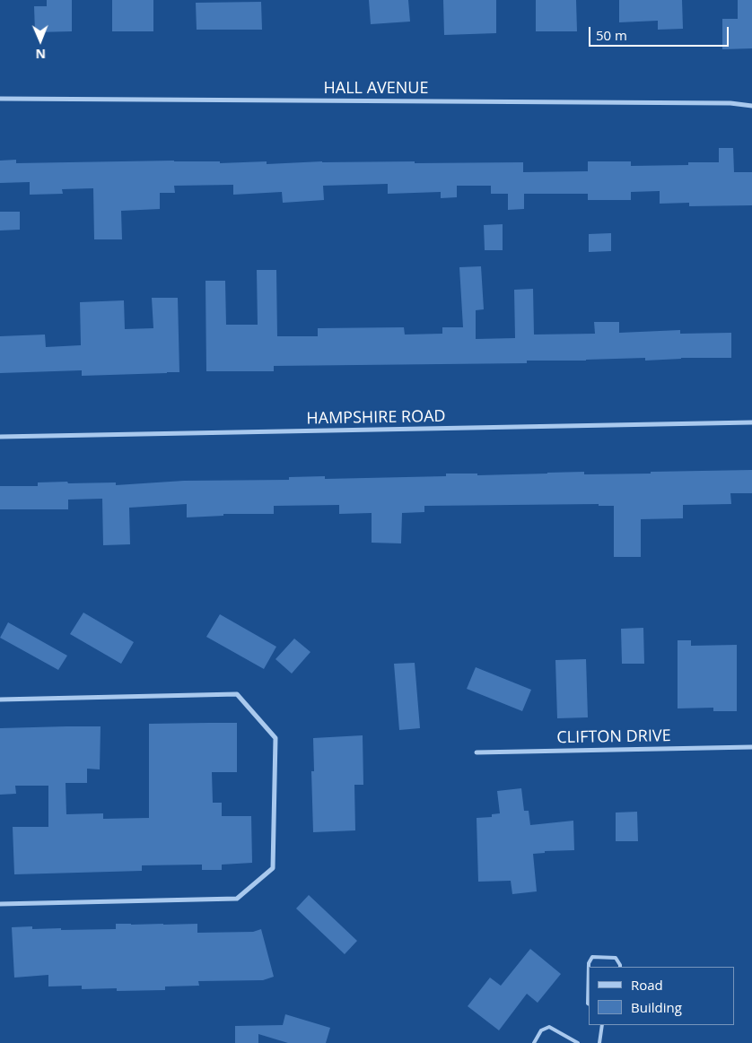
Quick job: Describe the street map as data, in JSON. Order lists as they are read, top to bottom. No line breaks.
{"streets":{"street":["HALL AVENUE","HAMPSHIRE ROAD","CLIFTON DRIVE"]},"legend":["Road","Building"],"scale_bar":"50 m","north":"bottom"}
